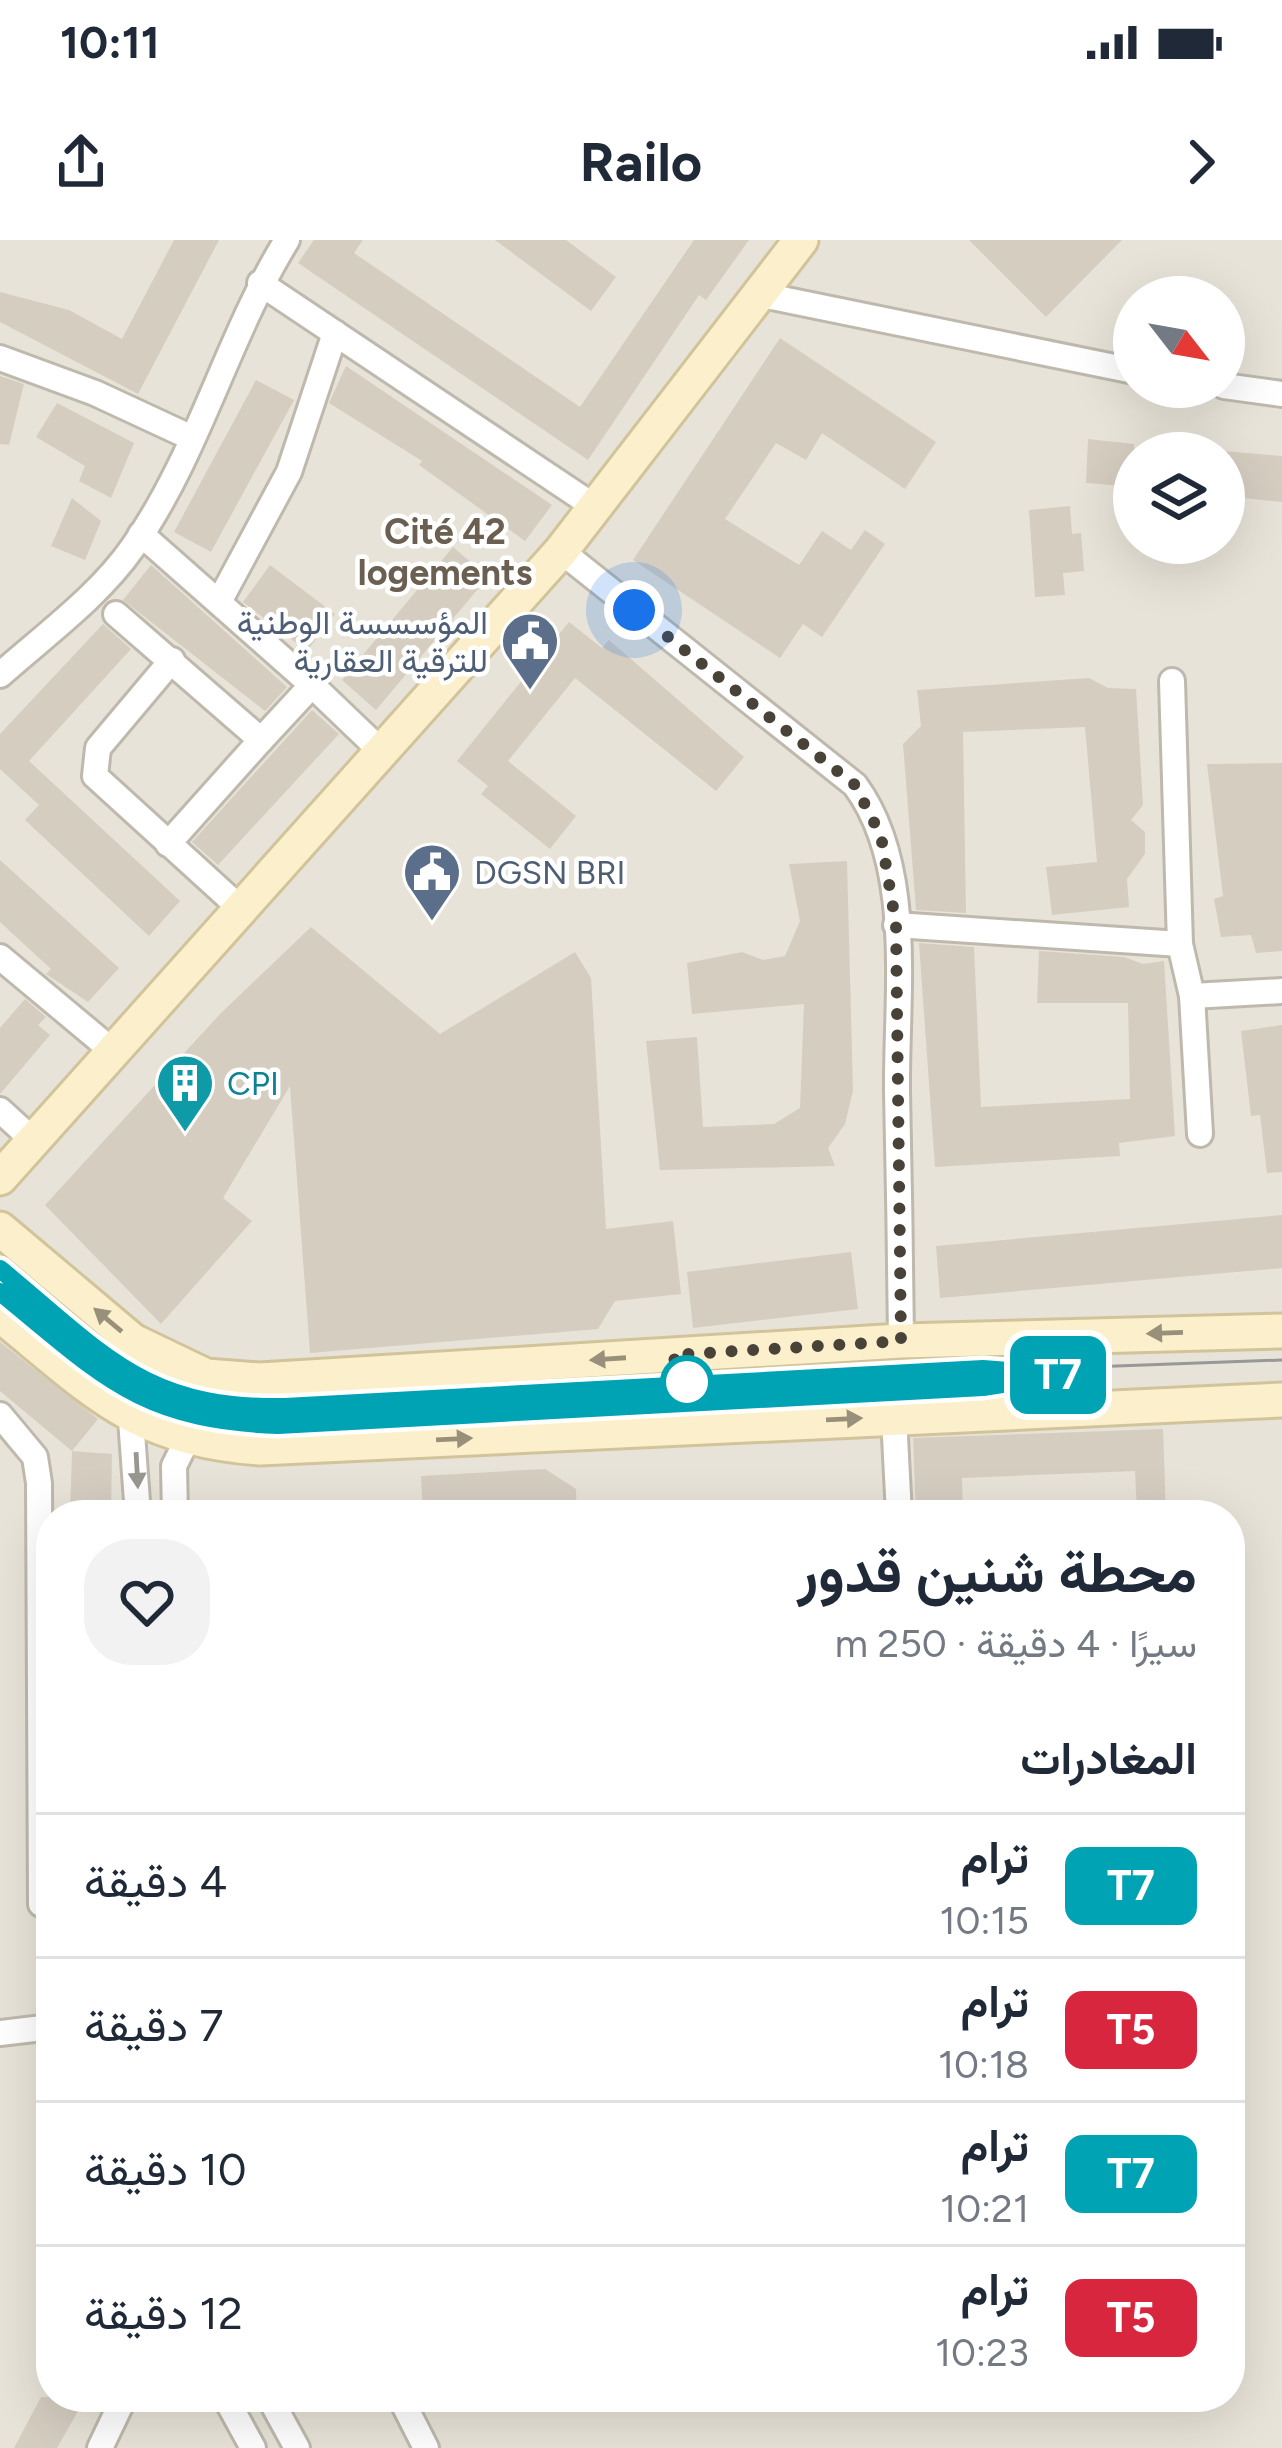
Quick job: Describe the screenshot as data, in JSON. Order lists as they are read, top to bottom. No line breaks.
{"districts":["Cité 42 logements"],"places":{"public building":["المؤسسسة الوطنية للترقية العقارية","DGSN BRI"],"building":["CPI"]},"lines":["tram line T7"],"north":"bottom right","page":{"status":"10:11","header":"Railo","on_map":"T7","heading":[["محطة شنين قدور","سيرًا · 4 دقيقة · 250 m"],"المغادرات"],"list":[{"mark":"T7","name":"ترام","note":"10:15","value":"4 دقيقة"},{"mark":"T5","name":"ترام","note":"10:18","value":"7 دقيقة"},{"mark":"T7","name":"ترام","note":"10:21","value":"10 دقيقة"},{"mark":"T5","name":"ترام","note":"10:23","value":"12 دقيقة"}]}}
